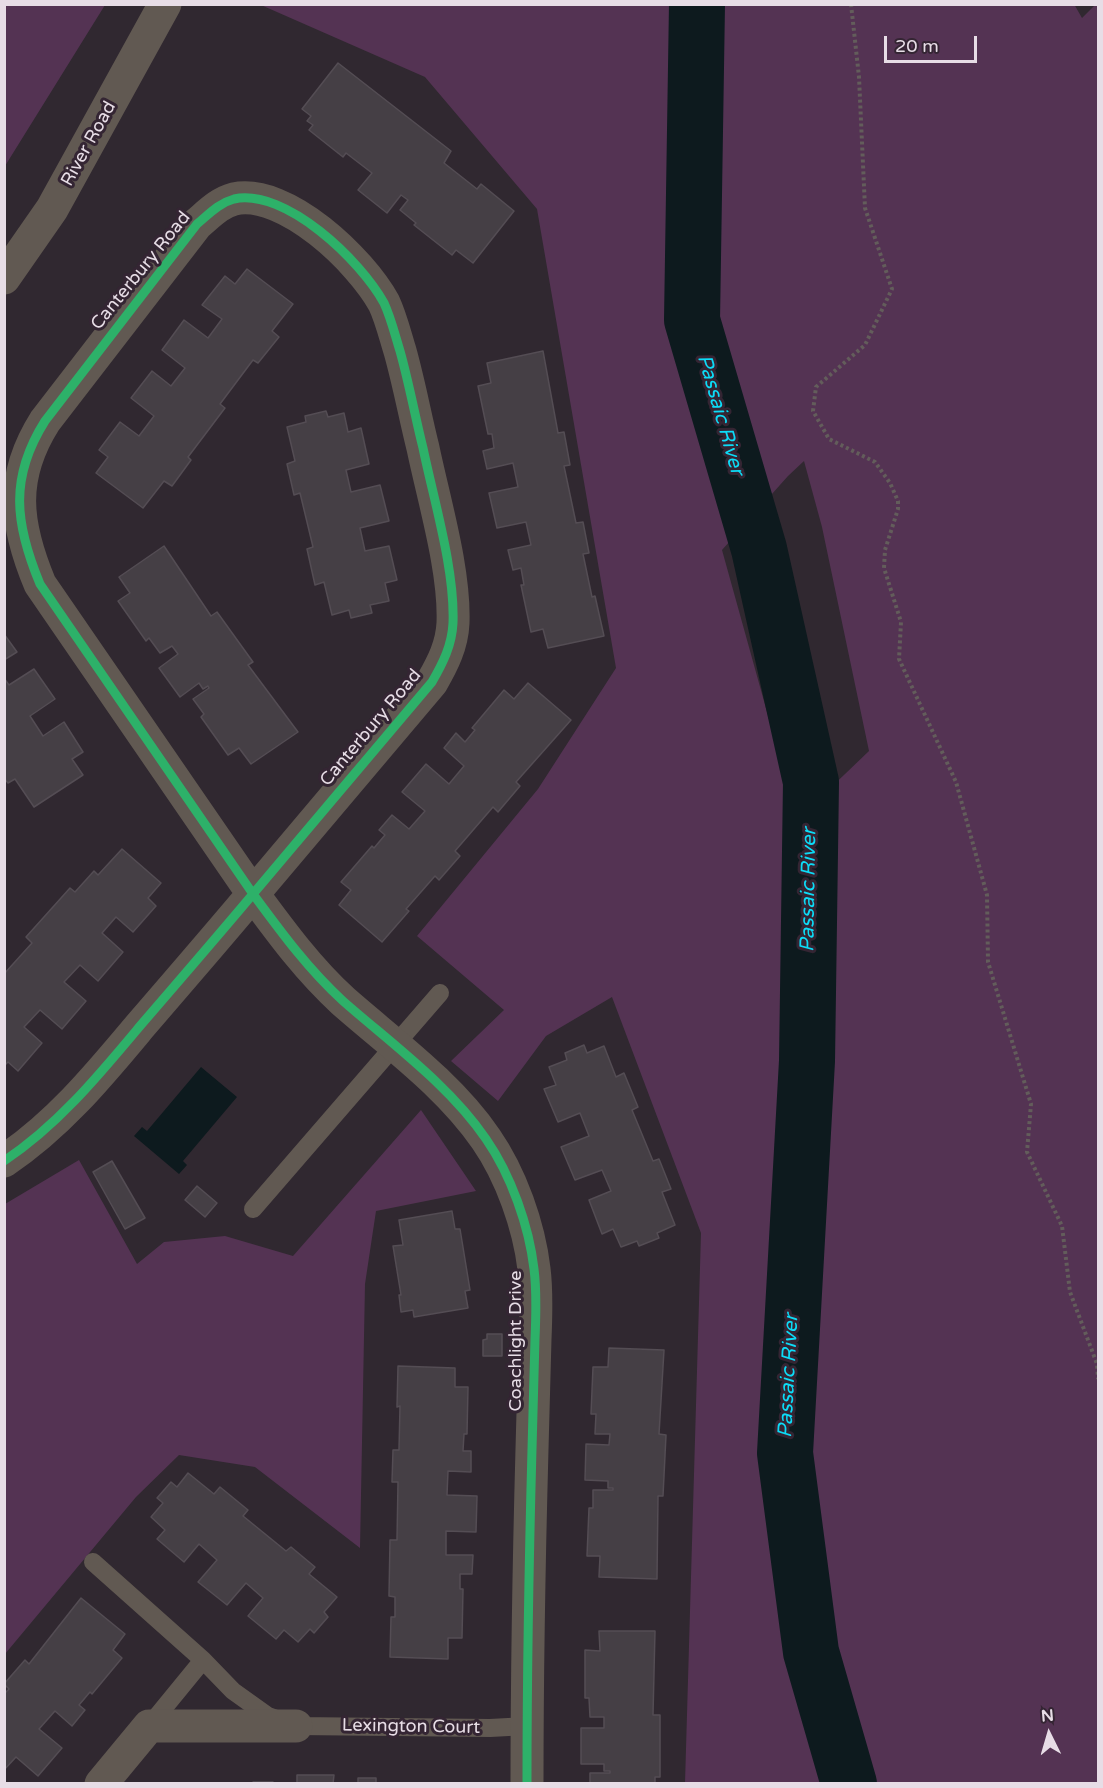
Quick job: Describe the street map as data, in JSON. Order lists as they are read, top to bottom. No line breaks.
{"streets":{"street":["River Road","Canterbury Road","Coachlight Drive","Lexington Court"]},"crossings":[["Canterbury Road","Coachlight Drive"],["Coachlight Drive","Lexington Court"]],"water":["Passaic River"],"scale_bar":"20 m","north":"top"}
